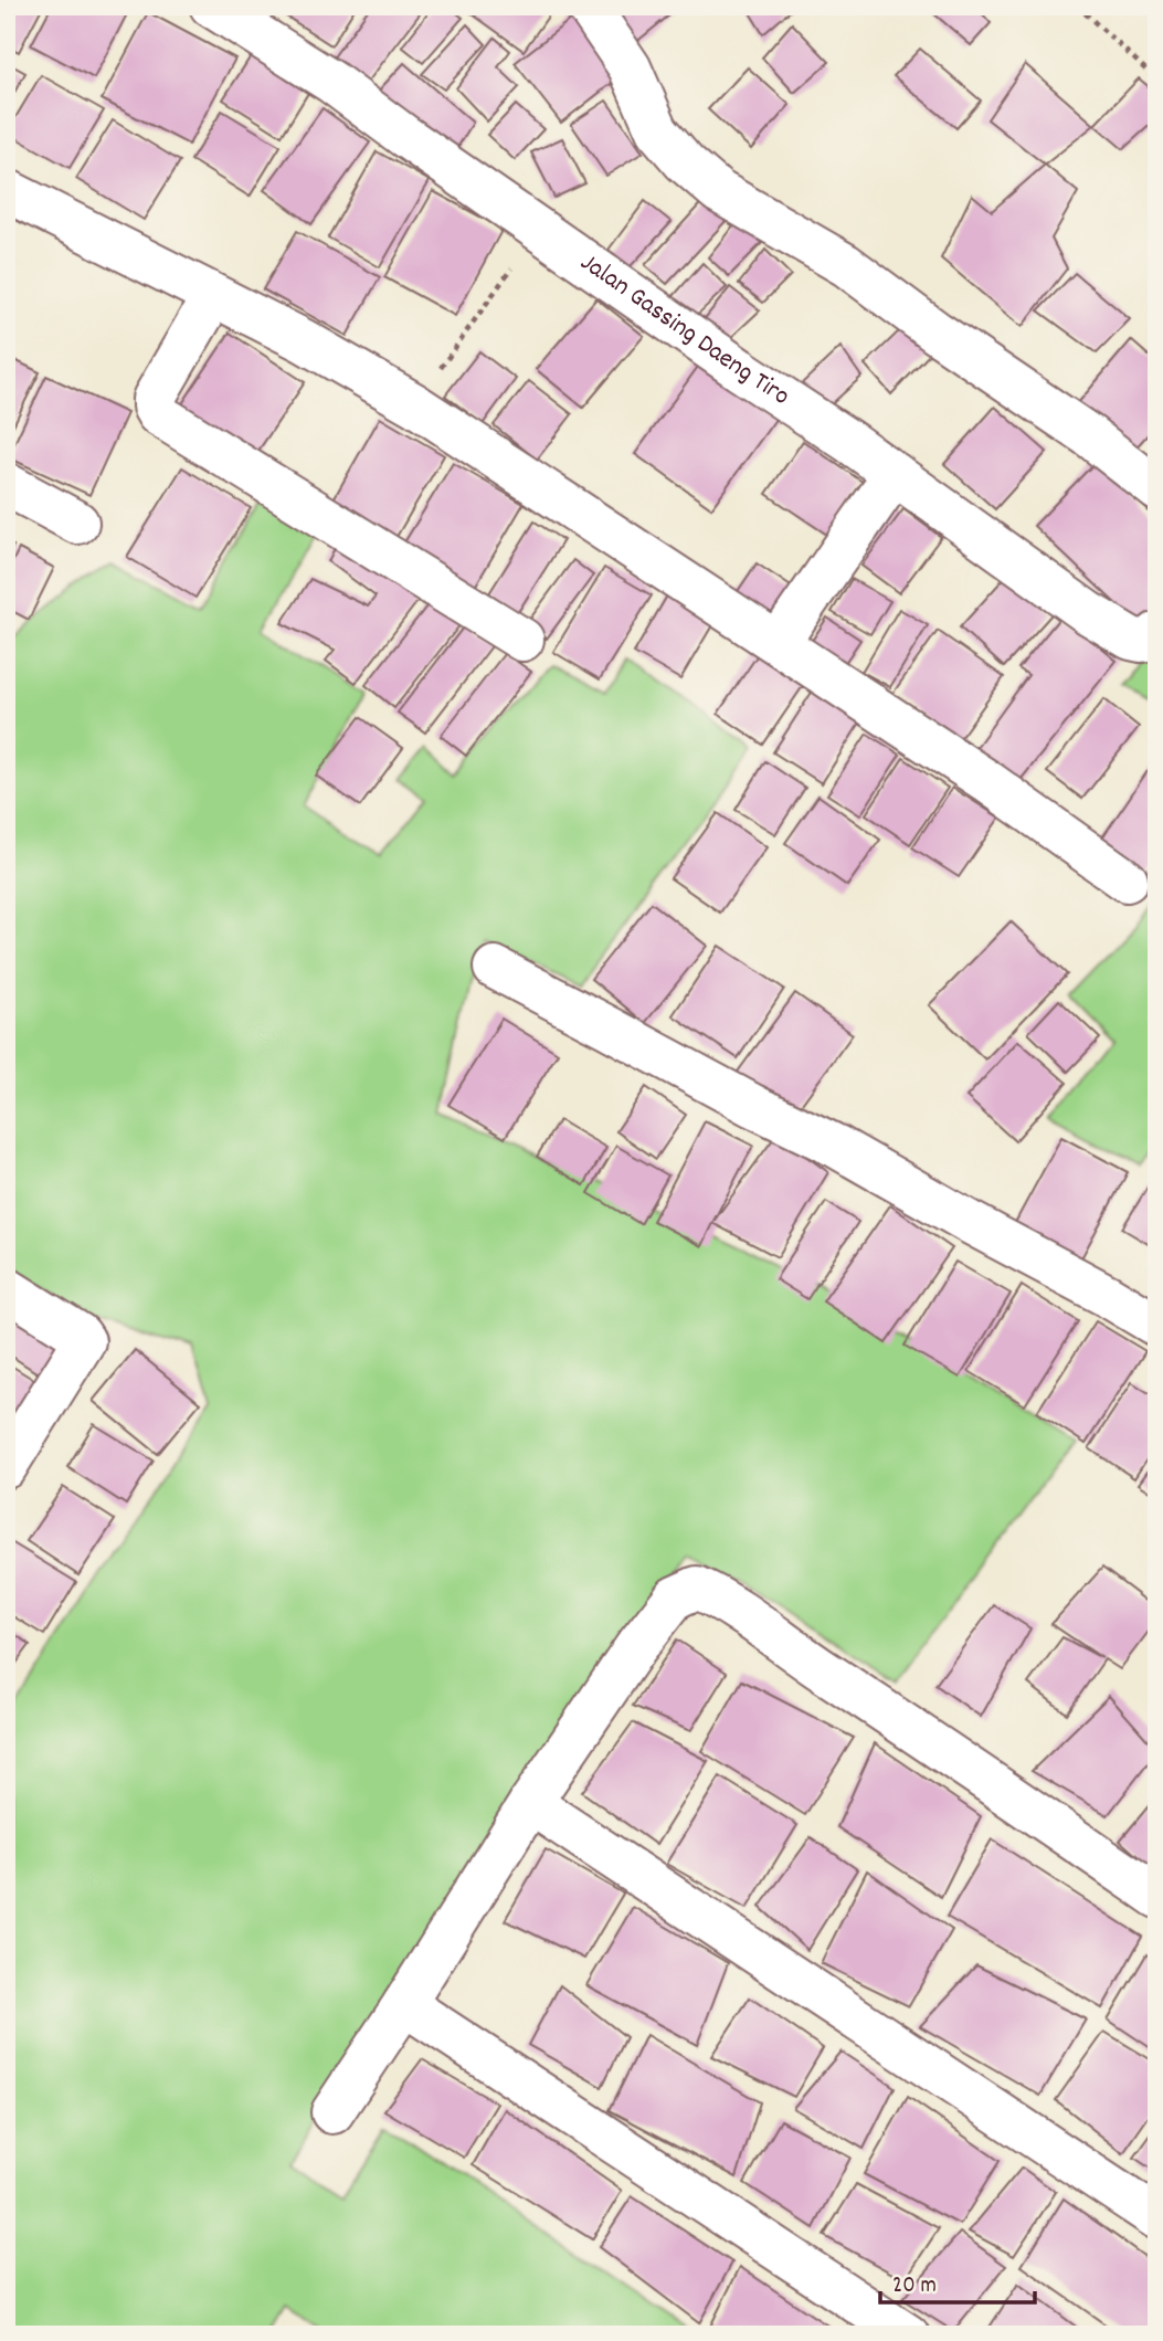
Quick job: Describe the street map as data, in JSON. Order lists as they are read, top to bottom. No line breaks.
{"streets":{"street":["Jalan Gassing Daeng Tiro"]},"scale_bar":"20 m"}
